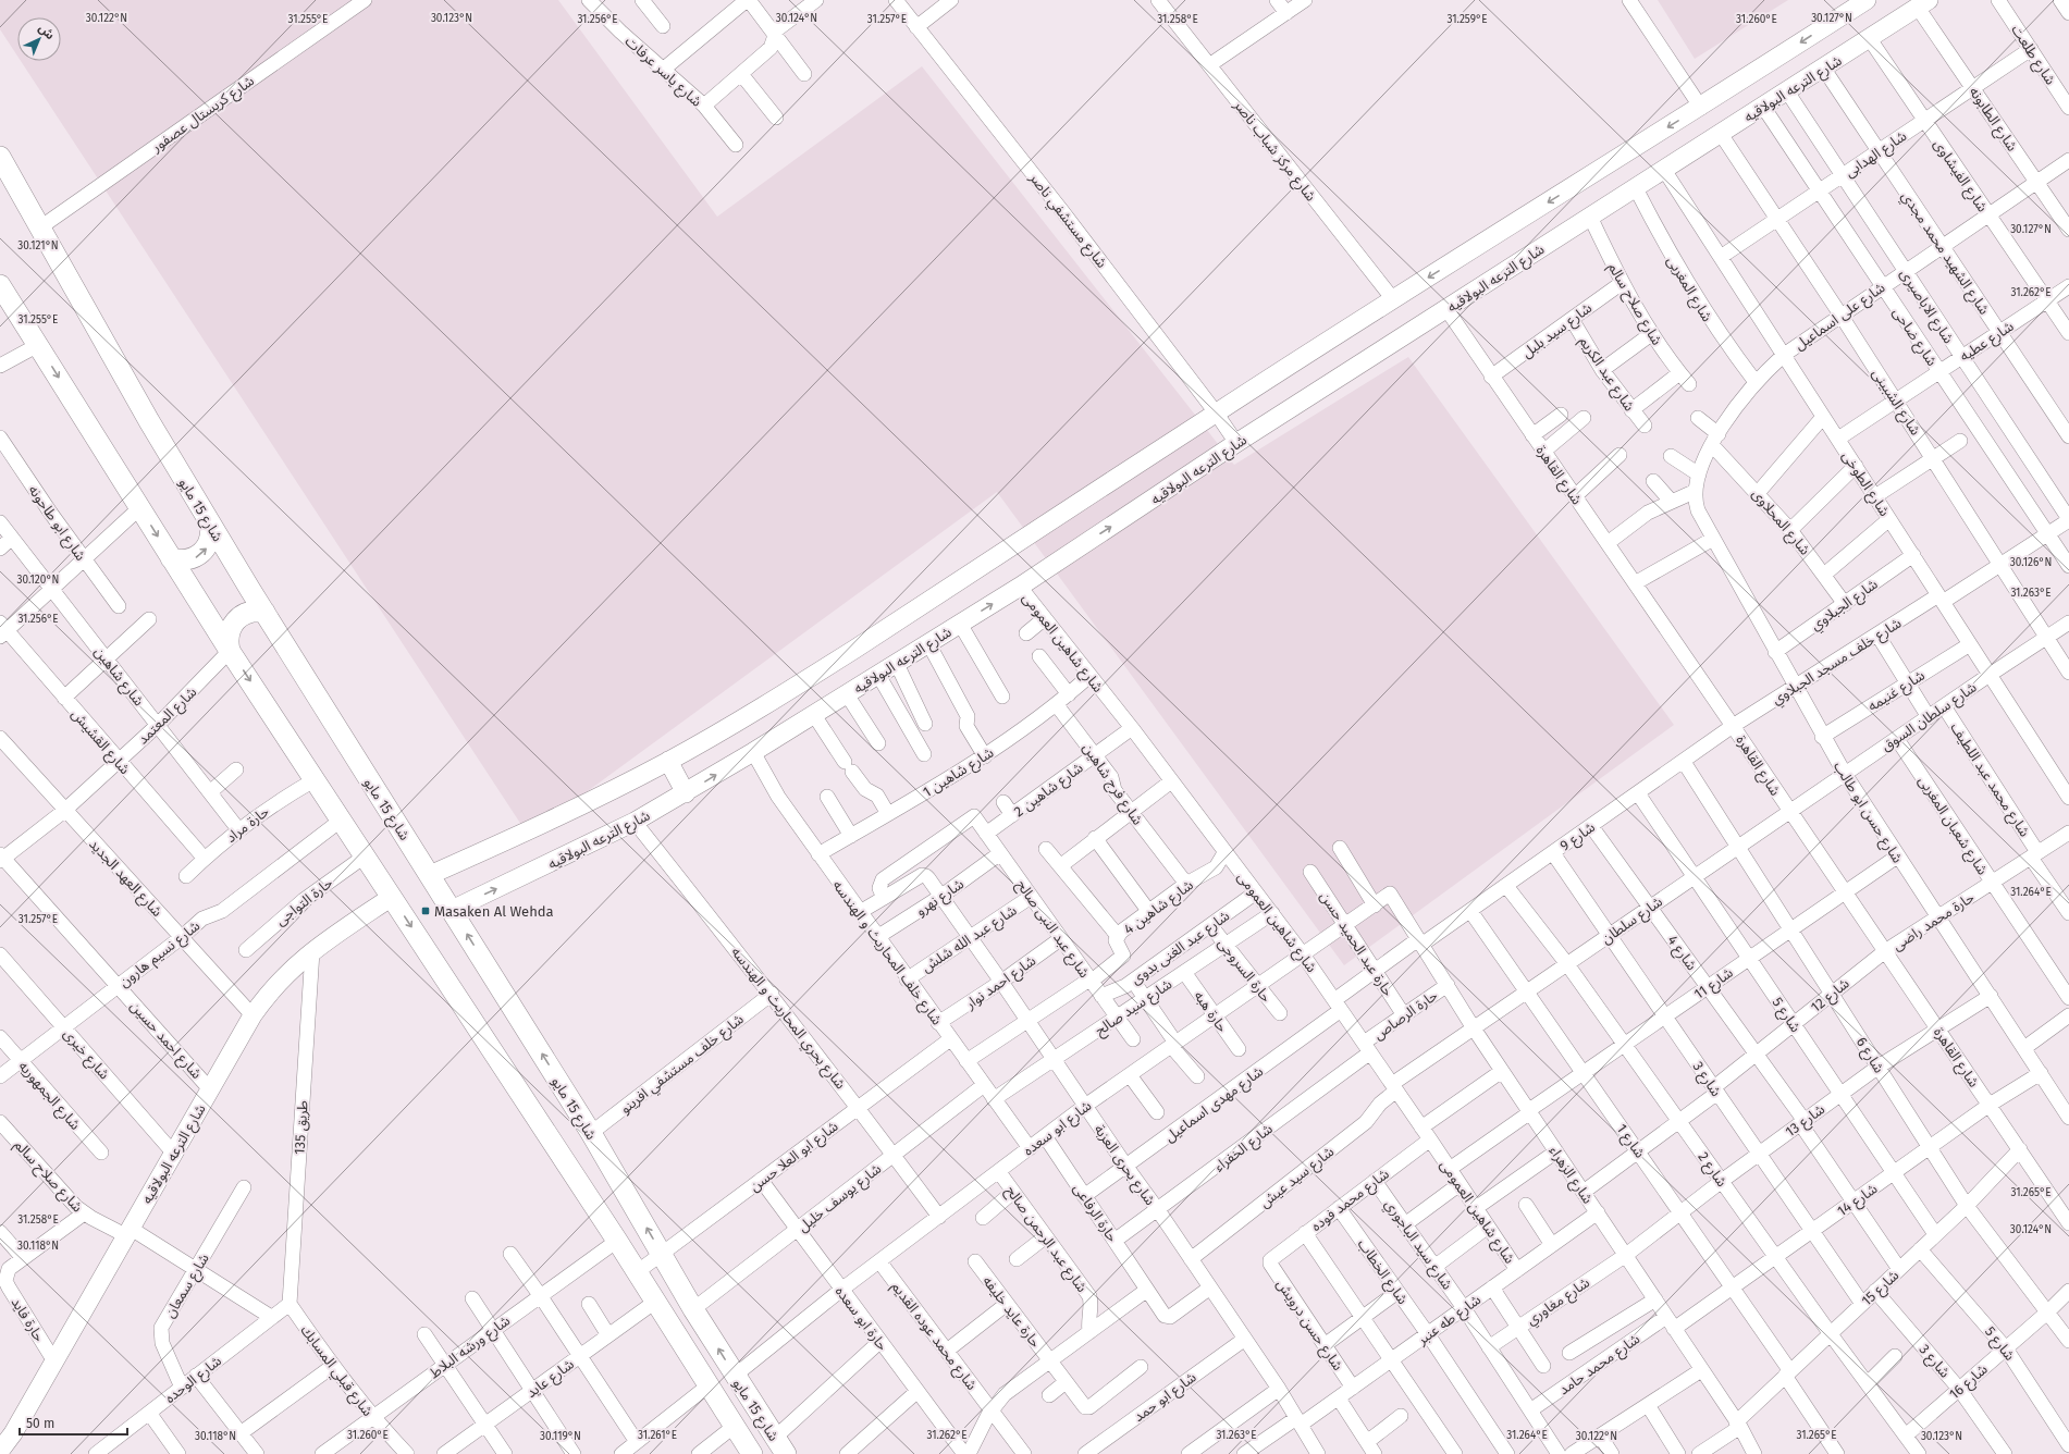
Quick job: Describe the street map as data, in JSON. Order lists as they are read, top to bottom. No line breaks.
{"streets":{"main road":["شارع 15 مايو"],"street":["شارع طلعت","شارع ياسر عرفات","شارع الترعه البولاقيه","شارع كريستال عصفور","شارع الطابونه","شارع مركز شباب ناصر","شارع الهدابى","شارع الفيشاوى","شارع مستشفي ناصر","شارع الشهيد محمد مجدي","شارع المغربى","شارع صلاح سالم","شارع الاباصيرى","شارع على اسماعيل","شارع سيد بلبل","شارع ضاحى","شارع عطيه","شارع عبد الكريم","شارع الشبينى","شارع القاهرة","شارع الطوخى","شارع المحلاوى","شارع ابو طاحونه","شارع الجبلاوي","شارع شاهين العمومى","شارع خلف مسجد الجبلاوي","شارع شاهين","شارع غنيمه","شارع المعتمد","شارع سلطان السوق","شارع القشيش","شارع شاهين 1","شارع محمد عبد اللطيف","شارع فرج شاهين","شارع شاهين 2","شارع حسن ابو طالب","حارة مراد","شارع شعبان المغربى","شارع 9","شارع العهد الجديد","شارع نهرو","حارة التواجى","شارع شاهين 4","شارع سلطان","حارة محمد راضى","شارع عبد النبى صالح","شارع عبد الله شلش","حارة عبد الحميد حسن","شارع عبد الغنى بدوى","شارع خلف المحاريث و الهندسه","شارع 4","شارع نسيم هارون","حارة السروجى","شارع احمد نوار","شارع 11","شارع 12","شارع سيد صالح","حارة هبه","حارة الرصاص","شارع 5","شارع بحري المحاريث و الهندسه","شارع احمد حسين","شارع خيرى","شارع 6","شارع خلف مستشفي افرينو","شارع 3","شارع الجمهوريه","شارع مهدى اسماعيل","شارع 13","طريق 135","شارع ابو سعده","شارع 1","شارع الخفراء","شارع ابو العلا حسن","شارع بحرى العزبة","شارع 2","شارع الزهراء","شارع سيد عيش","شارع يوسف خليل","شارع محمد فوده","شارع 14","حارة الرفاعى","شارع عبد الرحمن صالح","شارع سيد الباجوري","شارع الخطاب","شارع سمعان","شارع 15","شارع مغاوري","حارة عايد خليفه","حارة ابو سعده","حارة فايد","شارع طه عنبر","شارع حسن درويش","شارع محمد عوده القديم","شارع ورشه البلاط","شارع محمد حامد","شارع قبلي المسابك","شارع عايد","شارع الوحده","شارع 16","شارع ابو حمد"]},"crossings":[["شارع طلعت","شارع الهدابى"],["شارع الترعه البولاقيه","شارع الطابونه"],["شارع الترعه البولاقيه","شارع الفيشاوى"],["شارع الترعه البولاقيه","شارع مستشفي ناصر"],["شارع الترعه البولاقيه","شارع الشهيد محمد مجدي"],["شارع الترعه البولاقيه","شارع المغربى"],["شارع الترعه البولاقيه","شارع صلاح سالم"],["شارع الترعه البولاقيه","شارع الاباصيرى"],["شارع الترعه البولاقيه","شارع ضاحى"],["شارع الترعه البولاقيه","شارع الشبينى"],["شارع الترعه البولاقيه","شارع القاهرة"],["شارع الترعه البولاقيه","شارع الطوخى"],["شارع الترعه البولاقيه","شارع 15 مايو"],["شارع الترعه البولاقيه","شارع شاهين العمومى"],["شارع الترعه البولاقيه","شارع العهد الجديد"],["شارع الترعه البولاقيه","شارع خلف المحاريث و الهندسه"],["شارع الترعه البولاقيه","شارع بحري المحاريث و الهندسه"],["شارع الترعه البولاقيه","شارع احمد حسين"],["شارع الترعه البولاقيه","شارع خيرى"],["شارع الترعه البولاقيه","طريق 135"],["شارع الترعه البولاقيه","حارة فايد"],["شارع كريستال عصفور","شارع 15 مايو"],["شارع الطابونه","شارع الهدابى"],["شارع الطابونه","شارع على اسماعيل"],["شارع الهدابى","شارع الفيشاوى"],["شارع الهدابى","شارع الشهيد محمد مجدي"],["شارع الهدابى","شارع الاباصيرى"],["شارع الهدابى","شارع ضاحى"],["شارع الهدابى","شارع الشبينى"],["شارع الهدابى","شارع الطوخى"],["شارع الفيشاوى","شارع على اسماعيل"],["شارع الفيشاوى","شارع عطيه"],["شارع الشهيد محمد مجدي","شارع على اسماعيل"],["شارع الشهيد محمد مجدي","شارع عطيه"],["شارع المغربى","شارع على اسماعيل"],["شارع صلاح سالم","شارع سيد بلبل"],["شارع صلاح سالم","شارع سمعان"],["شارع صلاح سالم","شارع الوحده"],["شارع الاباصيرى","شارع على اسماعيل"],["شارع الاباصيرى","شارع عطيه"],["شارع الاباصيرى","شارع خلف مسجد الجبلاوي"],["شارع على اسماعيل","شارع ضاحى"],["شارع على اسماعيل","شارع الشبينى"],["شارع على اسماعيل","شارع الطوخى"],["شارع على اسماعيل","شارع المحلاوى"],["شارع على اسماعيل","شارع حسن ابو طالب"],["شارع سيد بلبل","شارع عبد الكريم"],["شارع سيد بلبل","شارع القاهرة"],["شارع ضاحى","شارع عطيه"],["شارع ضاحى","شارع خلف مسجد الجبلاوي"],["شارع عطيه","شارع الشبينى"],["شارع عطيه","شارع الطوخى"],["شارع الشبينى","شارع خلف مسجد الجبلاوي"],["شارع الشبينى","شارع سلطان السوق"],["شارع القاهرة","شارع خلف مسجد الجبلاوي"],["شارع القاهرة","شارع سلطان السوق"],["شارع القاهرة","شارع 9"],["شارع القاهرة","شارع سلطان"],["شارع القاهرة","حارة محمد راضى"],["شارع القاهرة","شارع 11"],["شارع القاهرة","شارع 12"],["شارع القاهرة","شارع 13"],["شارع القاهرة","شارع 14"],["شارع القاهرة","شارع 15"],["شارع الطوخى","شارع الجبلاوي"],["شارع الطوخى","شارع خلف مسجد الجبلاوي"],["شارع الطوخى","شارع غنيمه"],["شارع الطوخى","شارع سلطان السوق"],["شارع 15 مايو","شارع المعتمد"],["شارع 15 مايو","حارة مراد"],["شارع 15 مايو","حارة التواجى"],["شارع 15 مايو","شارع نسيم هارون"],["شارع 15 مايو","شارع خلف مستشفي افرينو"],["شارع 15 مايو","شارع ابو سعده"],["شارع 15 مايو","شارع ابو العلا حسن"],["شارع 15 مايو","شارع يوسف خليل"],["شارع 15 مايو","شارع ورشه البلاط"],["شارع 15 مايو","شارع عايد"],["شارع المحلاوى","شارع الجبلاوي"],["شارع الجبلاوي","شارع حسن ابو طالب"],["شارع شاهين العمومى","شارع شاهين 1"],["شارع شاهين العمومى","شارع شاهين 2"],["شارع شاهين العمومى","شارع شاهين 4"],["شارع شاهين العمومى","شارع عبد الغنى بدوى"],["شارع شاهين العمومى","شارع 11"],["شارع شاهين العمومى","شارع سيد صالح"],["شارع شاهين العمومى","حارة الرصاص"],["شارع شاهين العمومى","شارع مهدى اسماعيل"],["شارع شاهين العمومى","شارع ابو سعده"],["شارع شاهين العمومى","شارع الخفراء"],["شارع شاهين العمومى","شارع سيد عيش"],["شارع شاهين العمومى","شارع محمد فوده"],["شارع شاهين العمومى","شارع طه عنبر"],["شارع خلف مسجد الجبلاوي","شارع حسن ابو طالب"],["شارع خلف مسجد الجبلاوي","شارع 9"],["شارع شاهين","شارع المعتمد"],["شارع شاهين","حارة مراد"],["شارع غنيمه","شارع حسن ابو طالب"],["شارع المعتمد","شارع القشيش"],["شارع المعتمد","شارع العهد الجديد"],["شارع المعتمد","شارع احمد حسين"],["شارع سلطان السوق","شارع محمد عبد اللطيف"],["شارع سلطان السوق","شارع حسن ابو طالب"],["شارع سلطان السوق","شارع شعبان المغربى"],["شارع سلطان السوق","شارع سلطان"],["شارع القشيش","حارة مراد"],["شارع شاهين 1","شارع فرج شاهين"],["شارع شاهين 1","شارع خلف المحاريث و الهندسه"],["شارع محمد عبد اللطيف","حارة محمد راضى"],["شارع فرج شاهين","شارع شاهين 2"],["شارع فرج شاهين","شارع شاهين 4"],["شارع شاهين 2","شارع عبد النبى صالح"],["شارع حسن ابو طالب","حارة محمد راضى"],["شارع حسن ابو طالب","شارع 11"],["شارع حسن ابو طالب","شارع 13"],["شارع حسن ابو طالب","شارع 14"],["شارع شعبان المغربى","حارة محمد راضى"],["شارع 9","حارة عبد الحميد حسن"],["شارع 9","شارع 4"],["شارع 9","شارع 5"],["شارع 9","شارع 6"],["شارع 9","شارع 3"],["شارع 9","شارع مهدى اسماعيل"],["شارع 9","شارع 1"],["شارع 9","شارع 2"],["شارع 9","شارع الزهراء"],["شارع العهد الجديد","شارع نسيم هارون"],["شارع نهرو","شارع عبد النبى صالح"],["شارع نهرو","شارع خلف المحاريث و الهندسه"],["شارع نهرو","شارع بحرى العزبة"],["شارع شاهين 4","شارع عبد النبى صالح"],["شارع سلطان","شارع 4"],["شارع سلطان","شارع 5"],["شارع سلطان","شارع 6"],["شارع سلطان","شارع 3"],["شارع سلطان","شارع 1"],["شارع سلطان","شارع 2"],["شارع سلطان","شارع الزهراء"],["شارع سلطان","شارع سيد عيش"],["حارة محمد راضى","شارع 12"],["شارع عبد النبى صالح","شارع عبد الله شلش"],["شارع عبد النبى صالح","شارع عبد الغنى بدوى"],["شارع عبد النبى صالح","شارع احمد نوار"],["شارع عبد النبى صالح","شارع سيد صالح"],["شارع عبد النبى صالح","شارع بحرى العزبة"],["شارع عبد الله شلش","شارع خلف المحاريث و الهندسه"],["شارع عبد الله شلش","شارع بحرى العزبة"],["حارة عبد الحميد حسن","حارة الرصاص"],["حارة عبد الحميد حسن","شارع مهدى اسماعيل"],["حارة عبد الحميد حسن","شارع ابو سعده"],["شارع عبد الغنى بدوى","حارة السروجى"],["شارع خلف المحاريث و الهندسه","شارع احمد نوار"],["شارع خلف المحاريث و الهندسه","شارع سيد صالح"],["شارع خلف المحاريث و الهندسه","شارع ابو سعده"],["شارع خلف المحاريث و الهندسه","شارع ابو العلا حسن"],["شارع خلف المحاريث و الهندسه","شارع يوسف خليل"],["شارع 4","شارع 11"],["شارع 4","شارع 12"],["شارع 4","شارع 13"],["شارع 4","شارع 14"],["شارع 4","شارع 15"],["شارع نسيم هارون","شارع احمد حسين"],["شارع نسيم هارون","شارع خيرى"],["شارع نسيم هارون","شارع الجمهوريه"],["حارة السروجى","شارع سيد صالح"],["حارة السروجى","شارع ابو سعده"],["شارع احمد نوار","شارع بحرى العزبة"],["شارع 11","شارع 5"],["شارع 11","شارع 6"],["شارع 11","شارع 3"],["شارع 11","شارع 1"],["شارع 11","شارع 2"],["شارع 11","شارع الزهراء"],["شارع 12","شارع 5"],["شارع 12","شارع 6"],["شارع 12","شارع 3"],["شارع 12","شارع 1"],["شارع 12","شارع 2"],["شارع 12","شارع الزهراء"],["شارع سيد صالح","حارة هبه"],["شارع سيد صالح","شارع بحرى العزبة"],["حارة هبه","شارع ابو سعده"],["حارة الرصاص","شارع الخفراء"],["حارة الرصاص","شارع الزهراء"],["شارع 5","شارع 13"],["شارع 5","شارع 14"],["شارع 5","شارع 15"],["شارع 5","شارع 16"],["شارع بحري المحاريث و الهندسه","شارع خلف مستشفي افرينو"],["شارع بحري المحاريث و الهندسه","شارع ابو سعده"],["شارع بحري المحاريث و الهندسه","شارع ابو العلا حسن"],["شارع بحري المحاريث و الهندسه","شارع يوسف خليل"],["شارع 6","شارع 13"],["شارع 6","شارع 14"],["شارع 6","شارع 15"],["شارع 6","شارع 16"],["شارع 3","شارع 13"],["شارع 3","شارع 14"],["شارع 3","شارع 15"],["شارع 3","شارع 16"],["شارع مهدى اسماعيل","شارع بحرى العزبة"],["شارع مهدى اسماعيل","حارة الرفاعى"],["شارع 13","شارع 1"],["شارع 13","شارع 2"],["شارع 13","شارع الزهراء"],["شارع 13","شارع مغاوري"],["طريق 135","شارع قبلي المسابك"],["طريق 135","شارع الوحده"],["شارع ابو سعده","شارع بحرى العزبة"],["شارع ابو سعده","شارع الزهراء"],["شارع ابو سعده","حارة الرفاعى"],["شارع ابو سعده","شارع عبد الرحمن صالح"],["شارع ابو سعده","حارة ابو سعده"],["شارع ابو سعده","شارع محمد عوده القديم"],["شارع 1","شارع 14"],["شارع 1","شارع 15"],["شارع الخفراء","شارع بحرى العزبة"],["شارع الخفراء","حارة الرفاعى"],["شارع ابو العلا حسن","حارة ابو سعده"],["شارع بحرى العزبة","شارع سيد عيش"],["شارع بحرى العزبة","شارع طه عنبر"],["شارع بحرى العزبة","شارع ابو حمد"],["شارع 2","شارع 14"],["شارع 2","شارع 15"],["شارع 2","شارع 16"],["شارع الزهراء","شارع سيد عيش"],["شارع الزهراء","شارع 14"],["شارع الزهراء","شارع 15"],["شارع الزهراء","شارع مغاوري"],["شارع الزهراء","شارع طه عنبر"],["شارع الزهراء","شارع محمد حامد"],["شارع يوسف خليل","حارة ابو سعده"],["شارع محمد فوده","شارع سيد الباجوري"],["شارع محمد فوده","شارع الخطاب"],["شارع محمد فوده","شارع حسن درويش"],["شارع 14","شارع محمد حامد"],["شارع سيد الباجوري","شارع مغاوري"],["شارع سيد الباجوري","شارع طه عنبر"],["شارع سيد الباجوري","شارع محمد حامد"],["شارع الخطاب","شارع طه عنبر"],["شارع سمعان","شارع الوحده"],["شارع طه عنبر","شارع حسن درويش"],["شارع ورشه البلاط","شارع قبلي المسابك"],["شارع قبلي المسابك","شارع الوحده"]],"places":{"transit":["Masaken Al Wehda"]},"scale_bar":"50 m","north":"top right","coordinates":["30.122°N","30.123°N","30.124°N","30.127°N","31.255°E","31.256°E","31.257°E","31.258°E","31.259°E","31.260°E","30.121°N","31.262°E","30.126°N","30.120°N","31.263°E","31.264°E","31.265°E","30.118°N","31.261°E","30.119°N"]}
